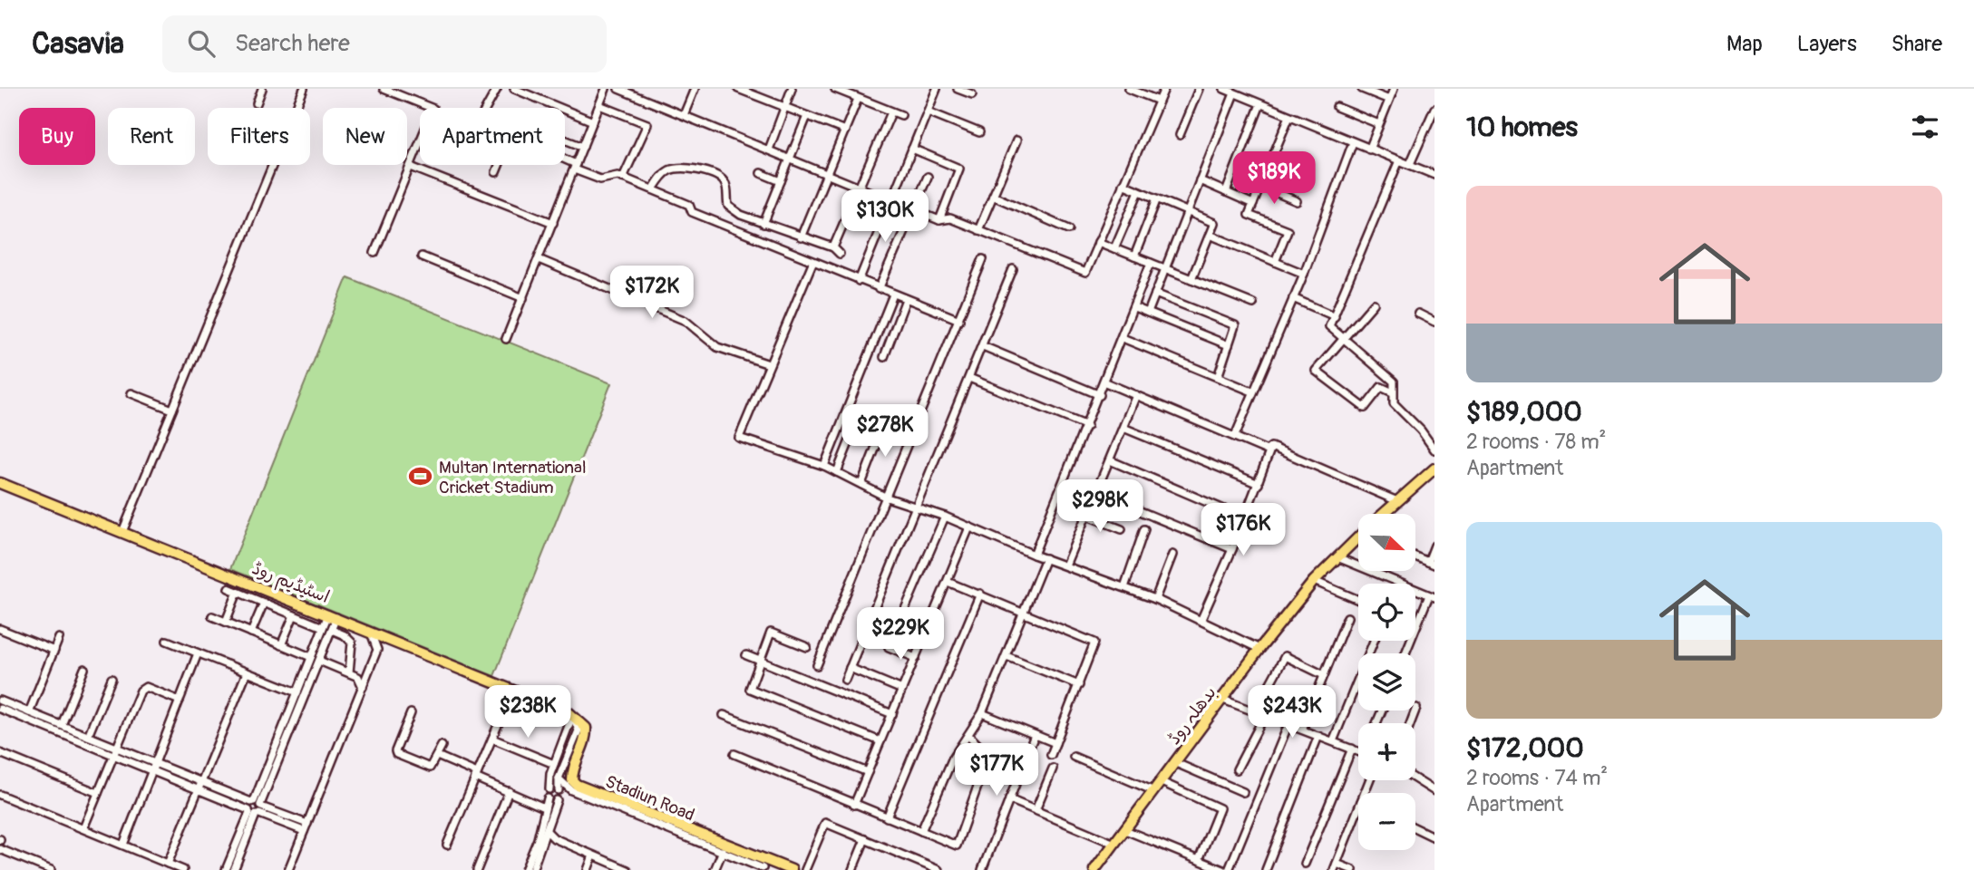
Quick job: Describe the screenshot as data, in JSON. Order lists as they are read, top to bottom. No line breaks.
{"streets":{"main road":["اسٹیڈیم روڈ","بدھلہ روڈ","Stadiun Road"]},"crossings":[["اسٹیڈیم روڈ","Stadiun Road"]],"places":{"sports":["Multan International Cricket Stadium"]},"north":"bottom right","page":{"header":"Casavia","search":"Search here","nav":["Map","Layers","Share"],"heading":"10 homes","chip":["Buy","Rent","Filters","New","Apartment"],"price":["$189K","$130K","$172K","$278K","$298K","$176K","$229K","$238K","$243K","$177K"],"list":[{"name":"$189,000","note":"2 rooms · 78 m² · Apartment"},{"name":"$172,000","note":"2 rooms · 74 m² · Apartment"}],"map_buttons":["+","−"]}}
